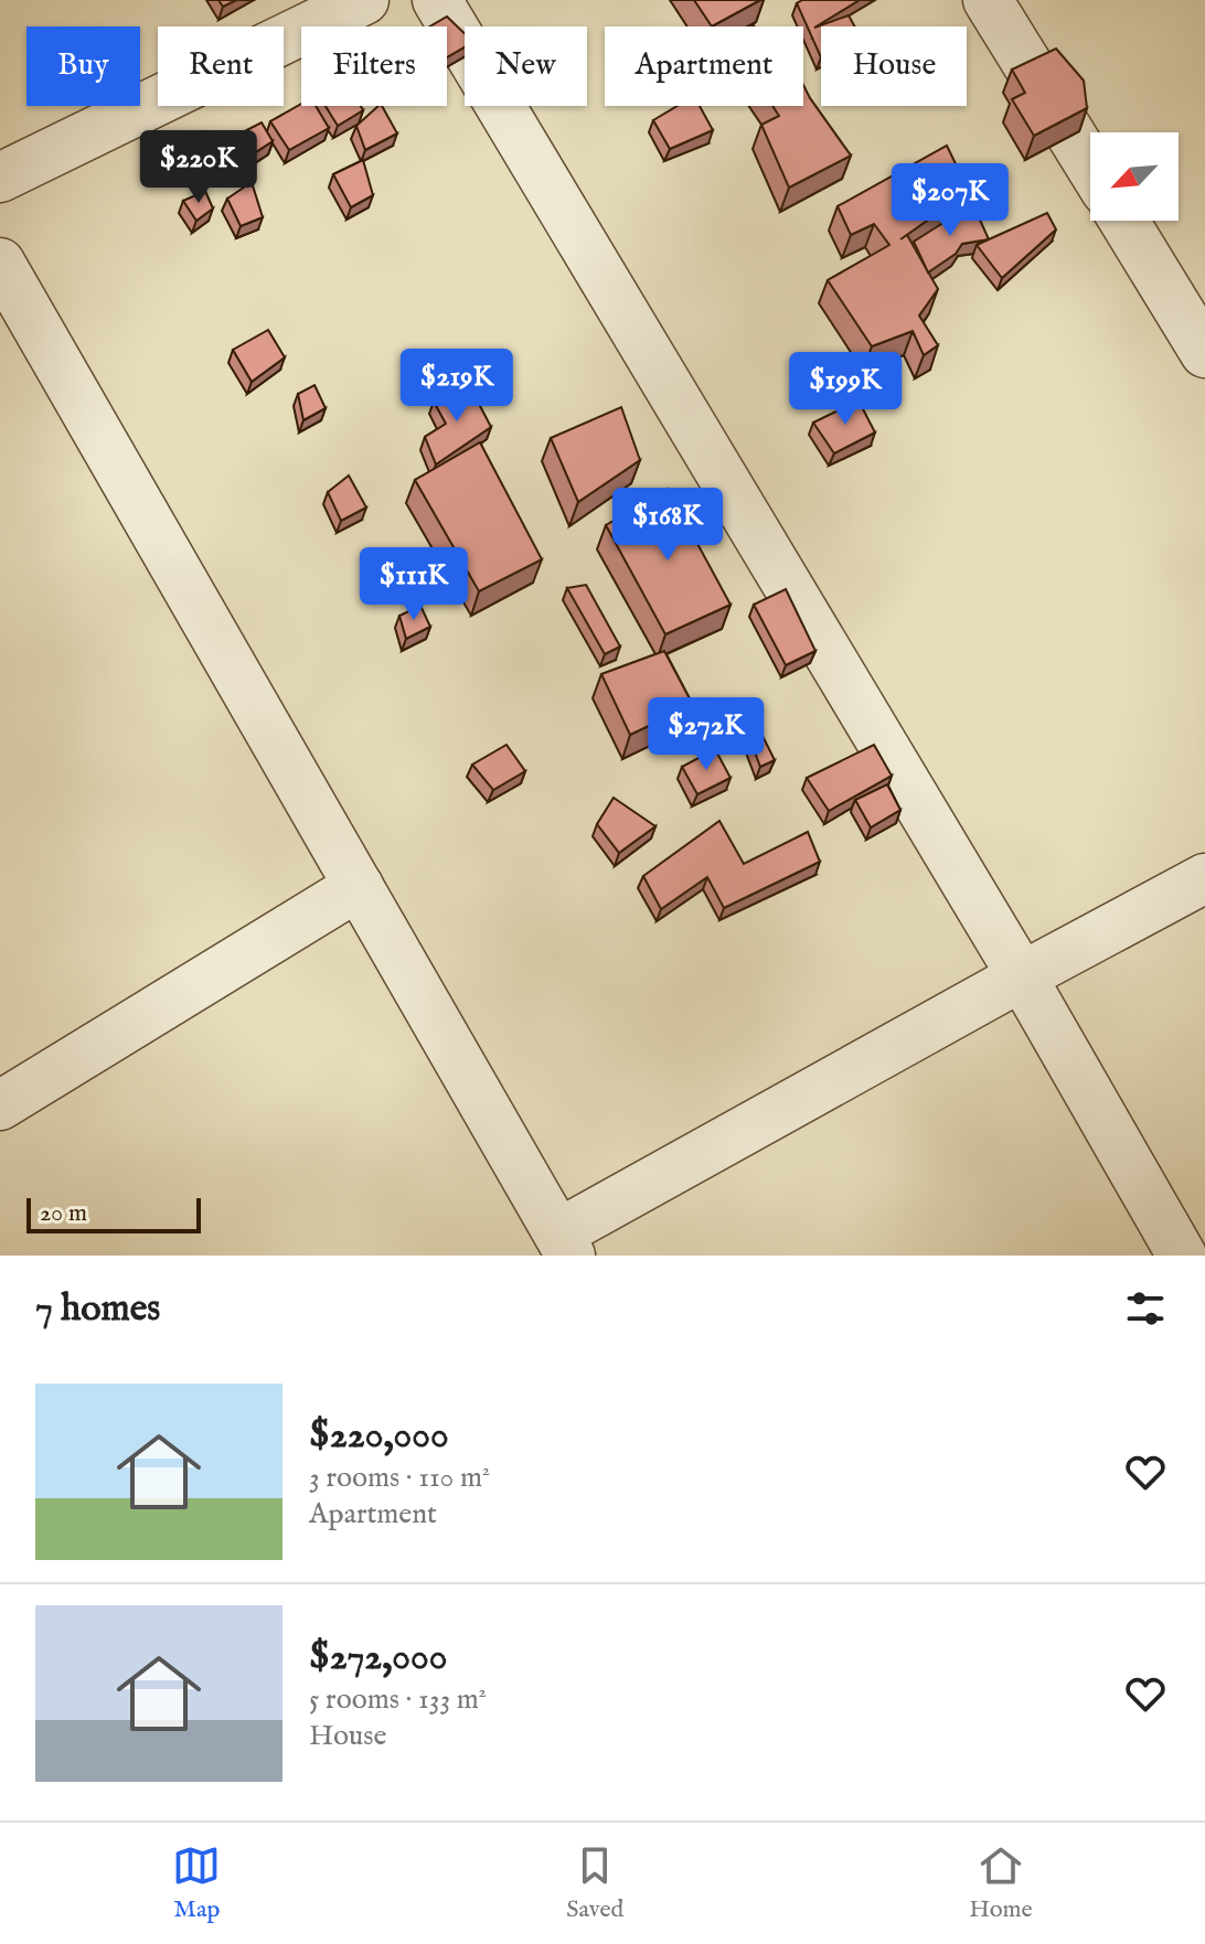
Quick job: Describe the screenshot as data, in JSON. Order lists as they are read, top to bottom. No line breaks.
{"scale_bar":"20 m","north":"bottom left","page":{"chip":["Buy","Rent","Filters","New","Apartment","House"],"price":["$220K","$207K","$219K","$199K","$168K","$111K","$272K"],"scale":"20 m","heading":"7 homes","list":[{"name":"$220,000","note":"3 rooms · 110 m² · Apartment"},{"name":"$272,000","note":"5 rooms · 133 m² · House"}],"tabs":["Map","Saved","Home"]}}
